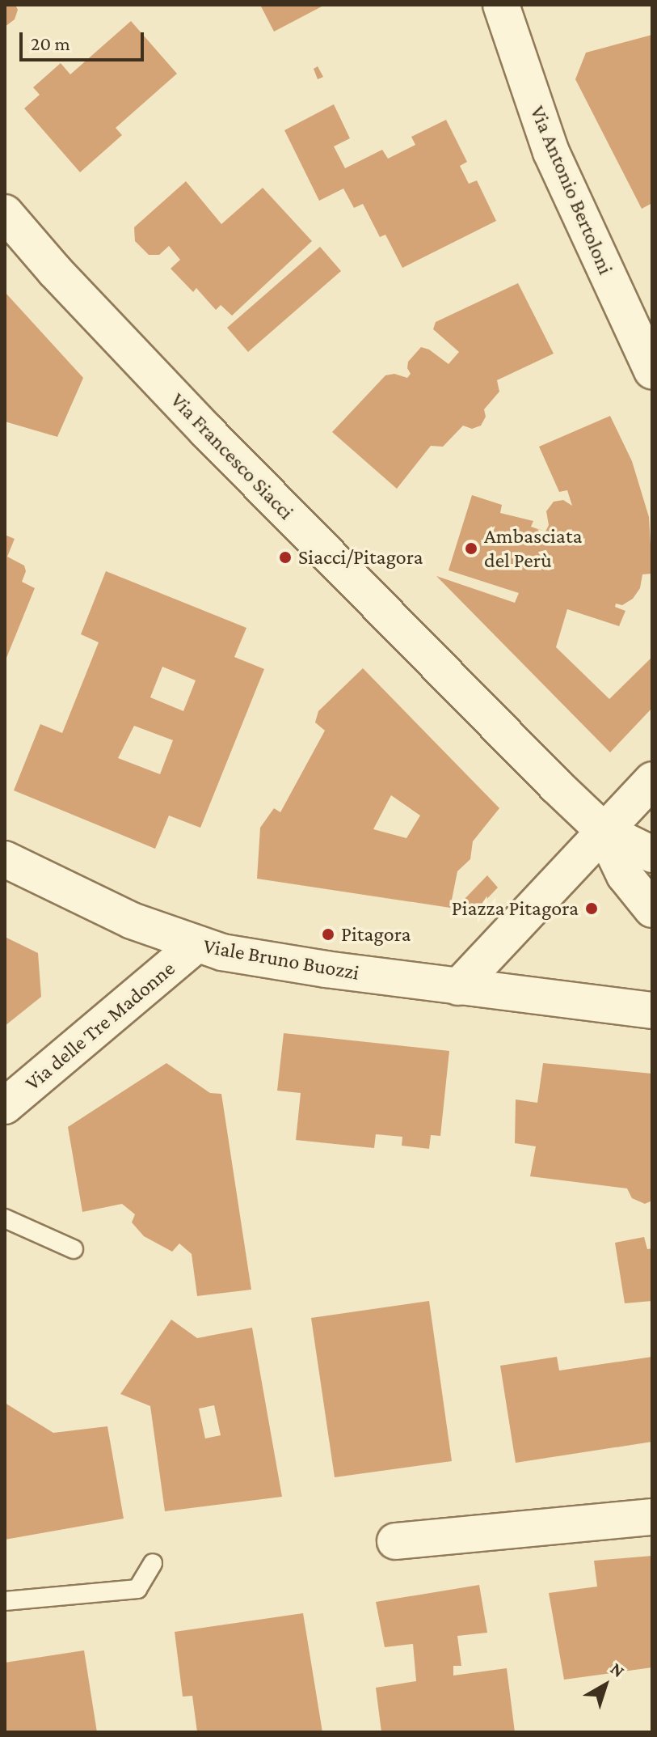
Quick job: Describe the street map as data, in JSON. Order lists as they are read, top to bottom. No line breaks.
{"streets":{"street":["Via Antonio Bertoloni","Via Francesco Siacci","Viale Bruno Buozzi","Via delle Tre Madonne"]},"crossings":[["Viale Bruno Buozzi","Via delle Tre Madonne"]],"places":["Ambasciata del Perù","Siacci/Pitagora","Piazza Pitagora","Pitagora"],"scale_bar":"20 m","north":"top right"}
